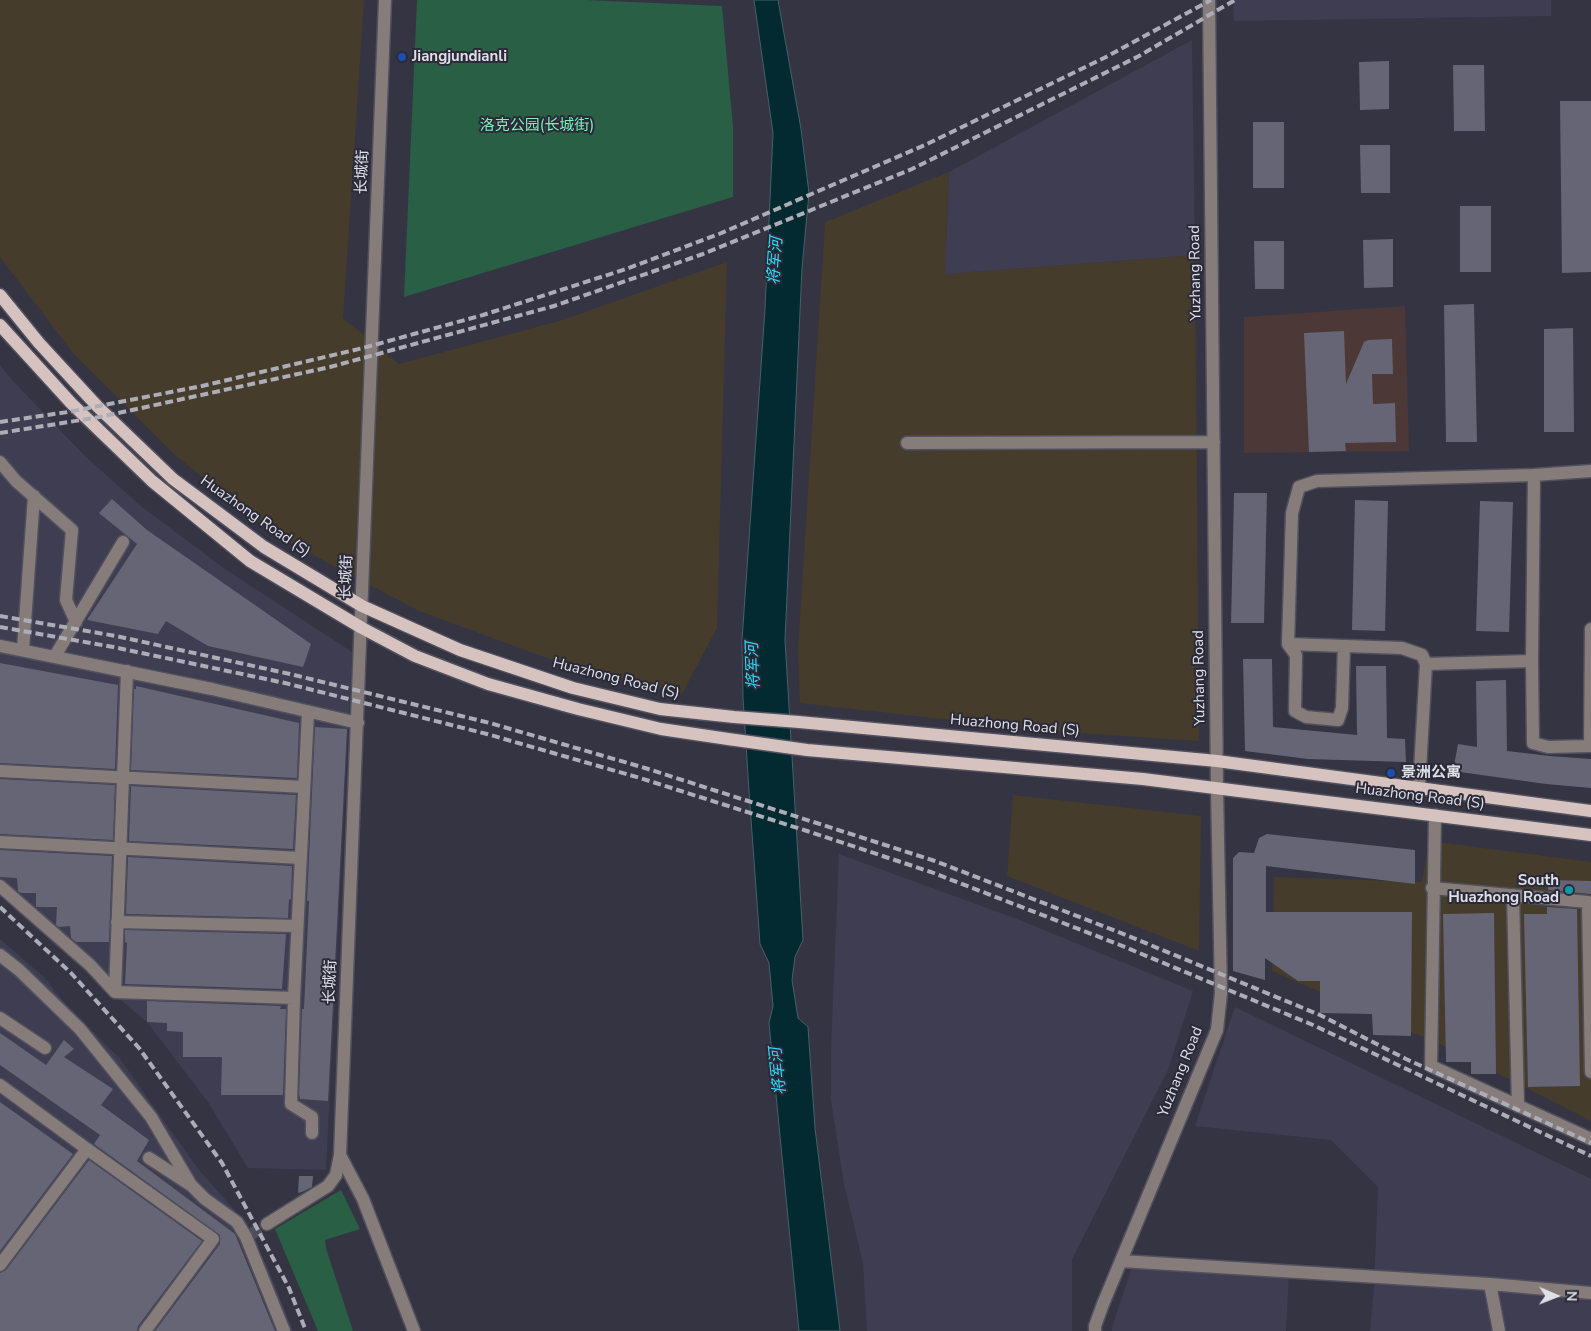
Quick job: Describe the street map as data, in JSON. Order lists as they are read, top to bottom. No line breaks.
{"streets":{"main road":["Huazhong Road (S)"],"street":["长城街","Yuzhang Road"]},"crossings":[["长城街","Huazhong Road (S)"],["Yuzhang Road","Huazhong Road (S)"]],"water":["将军河"],"parks":["洛克公园(长城街)"],"places":["Jiangjundianli","景洲公寓","South Huazhong Road"],"north":"right"}
